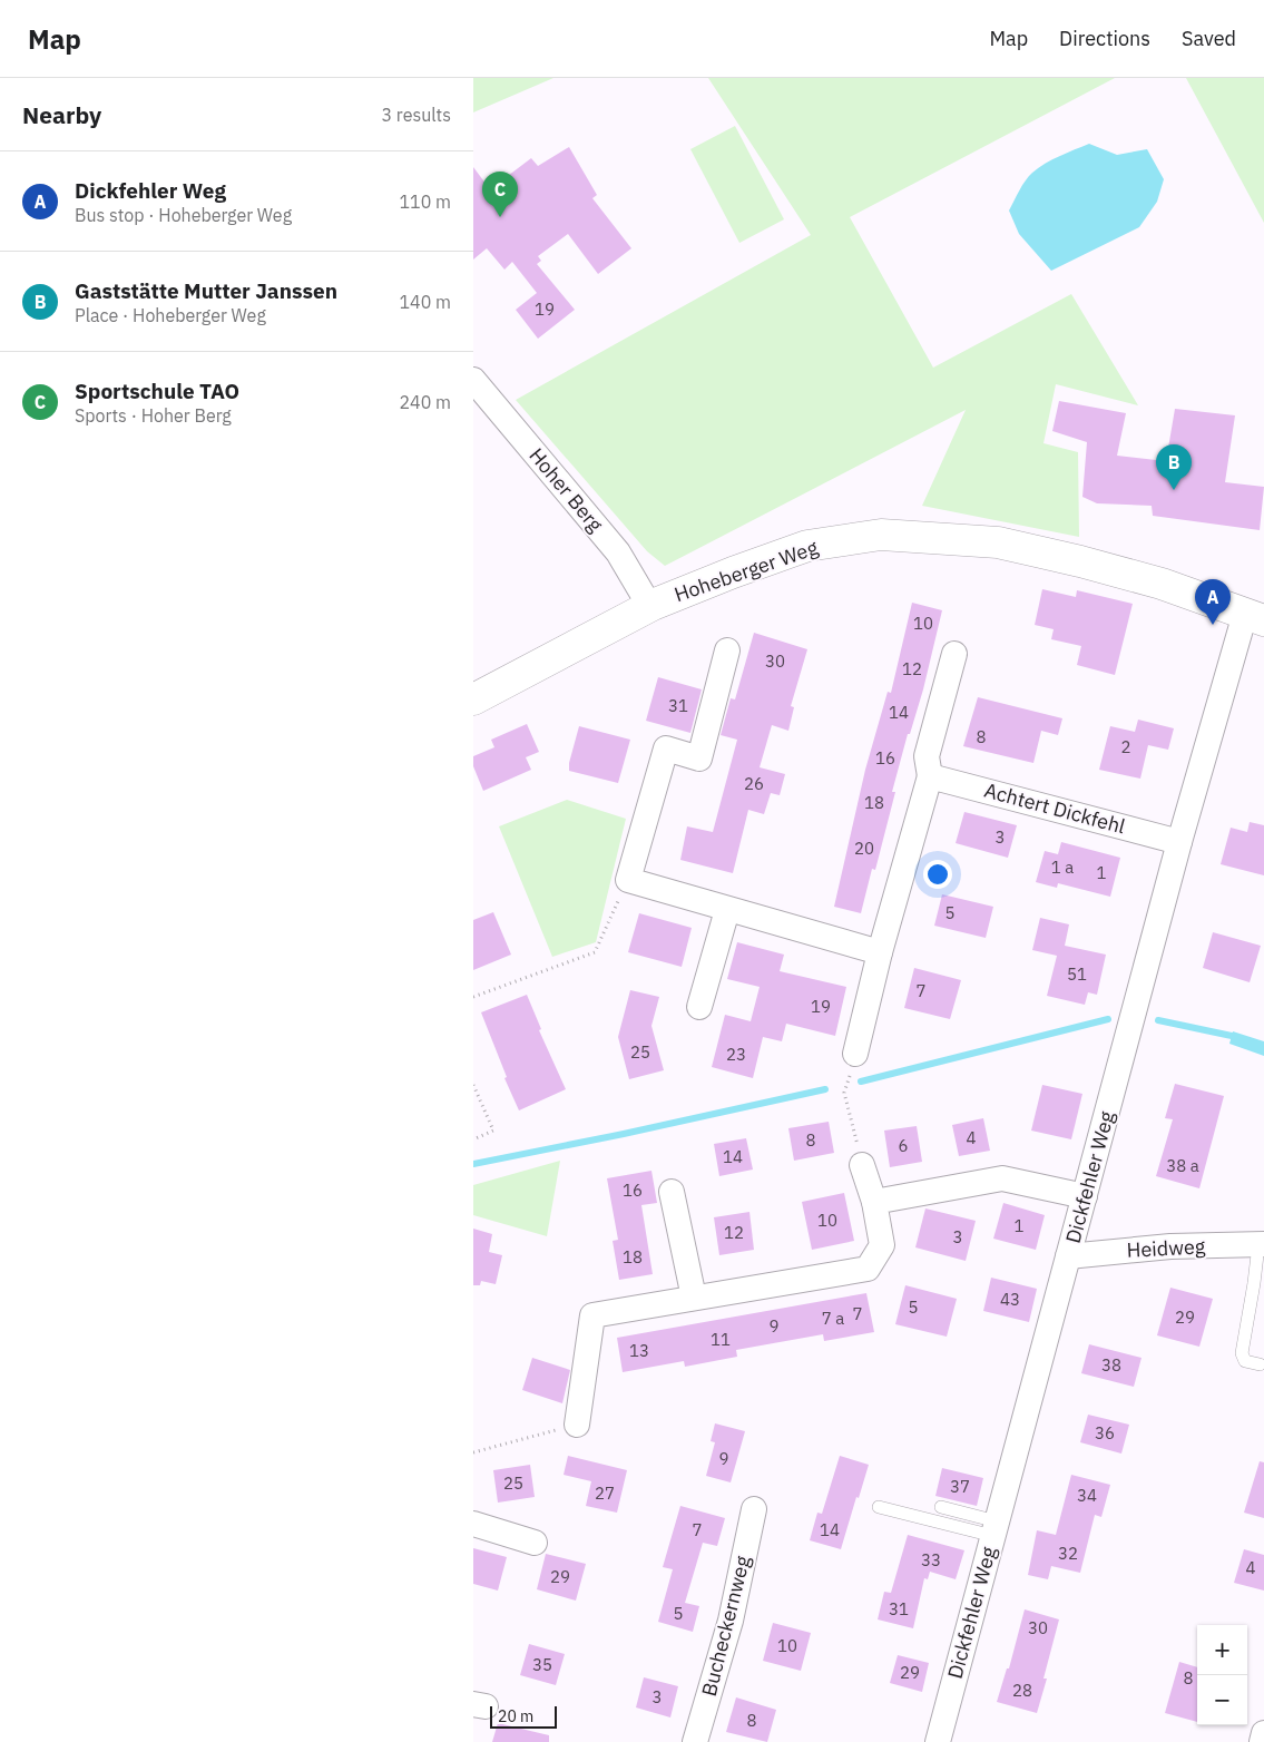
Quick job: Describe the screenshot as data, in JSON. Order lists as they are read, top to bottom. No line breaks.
{"streets":{"street":["Hoher Berg","Hoheberger Weg","Achtert Dickfehl","Dickfehler Weg","Heidweg","Bucheckernweg"]},"crossings":[["Hoher Berg","Hoheberger Weg"],["Hoheberger Weg","Dickfehler Weg"],["Achtert Dickfehl","Dickfehler Weg"],["Dickfehler Weg","Heidweg"]],"house_numbers":["19","10","30","12","31","14","8","2","16","26","18","3","20","1 a","1","5","51","7","19","25","23","4","8","6","14","38 a","16","10","1","12","3","18","43","5","7","29","7 a","9","11","13","38","36","9","25","37","27","34","7","14","32","33","4","29","31","5","30","10","35","29","8","28","3","8"],"scale_bar":"20 m","page":{"header":"Map","nav":["Map","Directions","Saved"],"heading":["Nearby","3 results"],"list":[{"mark":"A","name":"Dickfehler Weg","note":"Bus stop · Hoheberger Weg","value":"110 m"},{"mark":"B","name":"Gaststätte Mutter Janssen","note":"Place · Hoheberger Weg","value":"140 m"},{"mark":"C","name":"Sportschule TAO","note":"Sports · Hoher Berg","value":"240 m"}],"pins":["C","B","A"],"map_buttons":["+","−"],"scale":"20 m"}}
